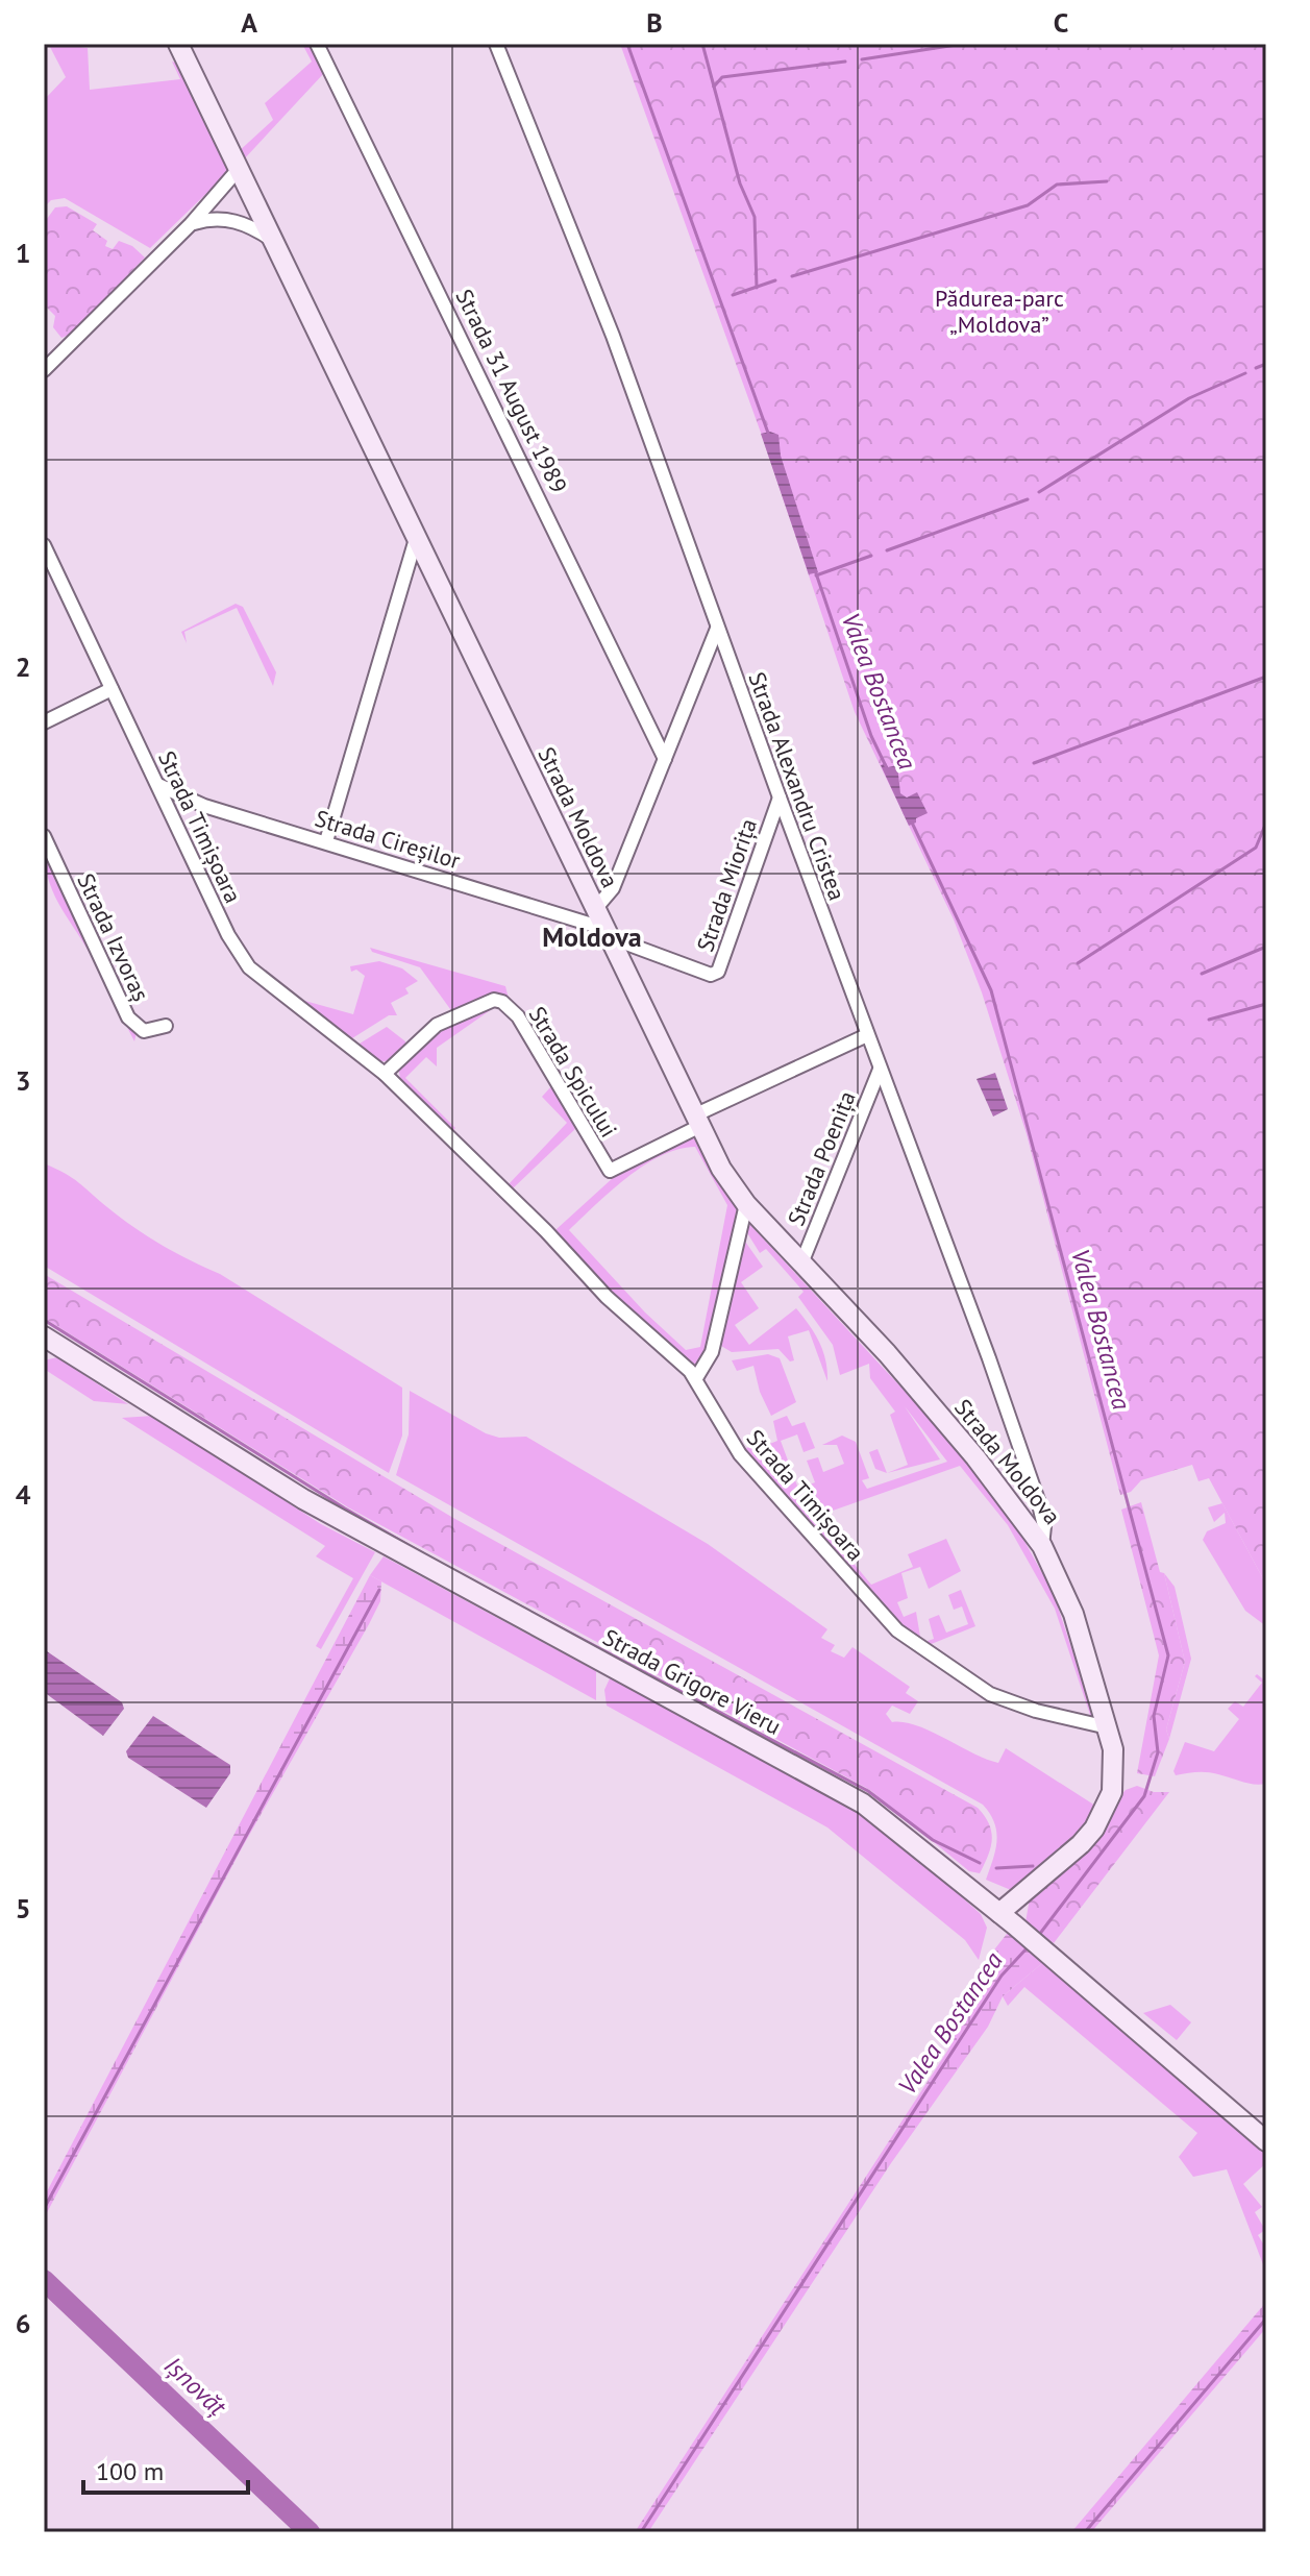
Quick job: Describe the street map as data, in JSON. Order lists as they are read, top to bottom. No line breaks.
{"streets":{"street":["Strada 31 August 1989","Strada Alexandru Cristea","Strada Moldova","Strada Timișoara","Strada Cireșilor","Strada Miorița","Strada Izvoraș","Strada Spicului","Strada Poenița","Strada Grigore Vieru"]},"crossings":[["Strada Alexandru Cristea","Strada Moldova"],["Strada Alexandru Cristea","Strada Miorița"],["Strada Alexandru Cristea","Strada Poenița"],["Strada Moldova","Strada Timișoara"],["Strada Moldova","Strada Cireșilor"],["Strada Moldova","Strada Miorița"],["Strada Moldova","Strada Spicului"],["Strada Moldova","Strada Poenița"],["Strada Moldova","Strada Grigore Vieru"],["Strada Timișoara","Strada Cireșilor"],["Strada Timișoara","Strada Spicului"],["Strada Cireșilor","Strada Miorița"]],"districts":["Moldova"],"water":["Valea Bostancea","Ișnovăț"],"parks":["Pădurea-parc „Moldova”"],"scale_bar":"100 m","grid":{"columns":["A","B","C"],"rows":["1","2","3","4","5","6"]}}
